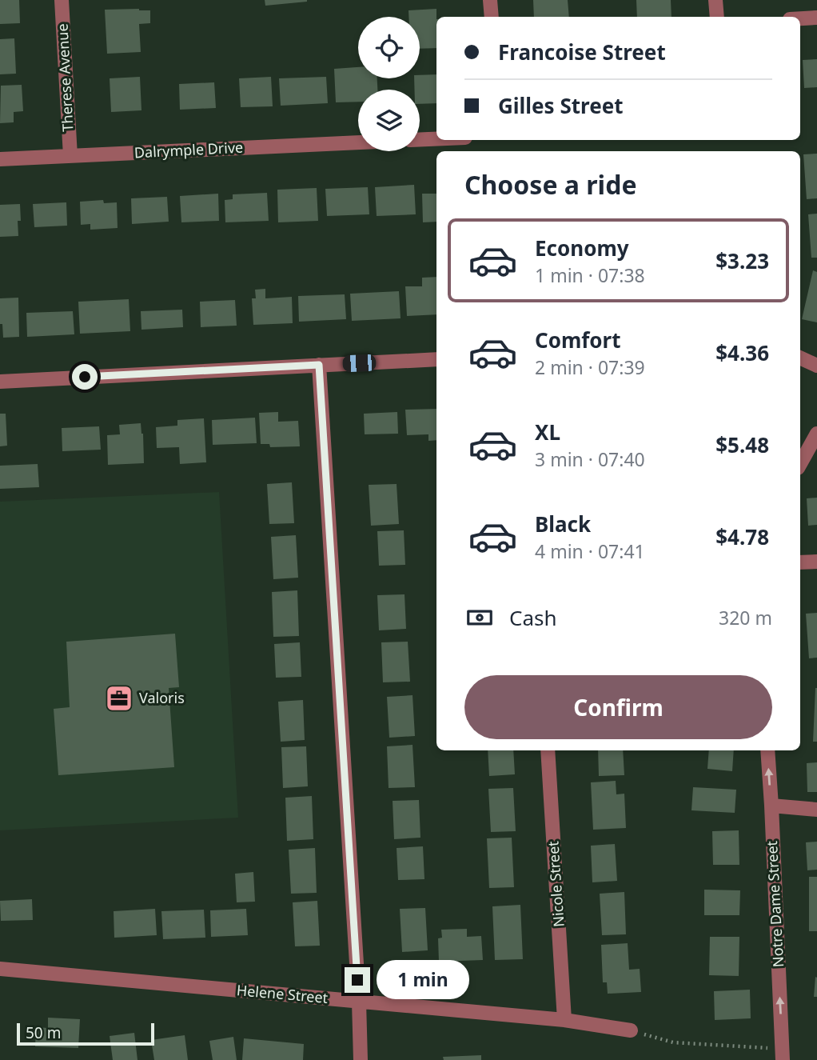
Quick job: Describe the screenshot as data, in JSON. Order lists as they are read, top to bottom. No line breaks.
{"streets":{"street":["Therese Avenue","Dalrymple Drive","Nicole Street","Notre Dame Street","Helene Street"]},"crossings":[["Therese Avenue","Dalrymple Drive"],["Nicole Street","Helene Street"]],"one_way":["Notre Dame Street"],"places":{"office":["Valoris"]},"scale_bar":"50 m","page":{"banner":["Francoise Street","Gilles Street"],"heading":"Choose a ride","list":[{"name":"Economy","note":"1 min · 07:38","value":"$3.23"},{"name":"Comfort","note":"2 min · 07:39","value":"$4.36"},{"name":"XL","note":"3 min · 07:40","value":"$5.48"},{"name":"Black","note":"4 min · 07:41","value":"$4.78"}],"pay":["Cash","320 m"],"buttons":"Confirm","bubble":"1 min","scale":"50 m"}}
